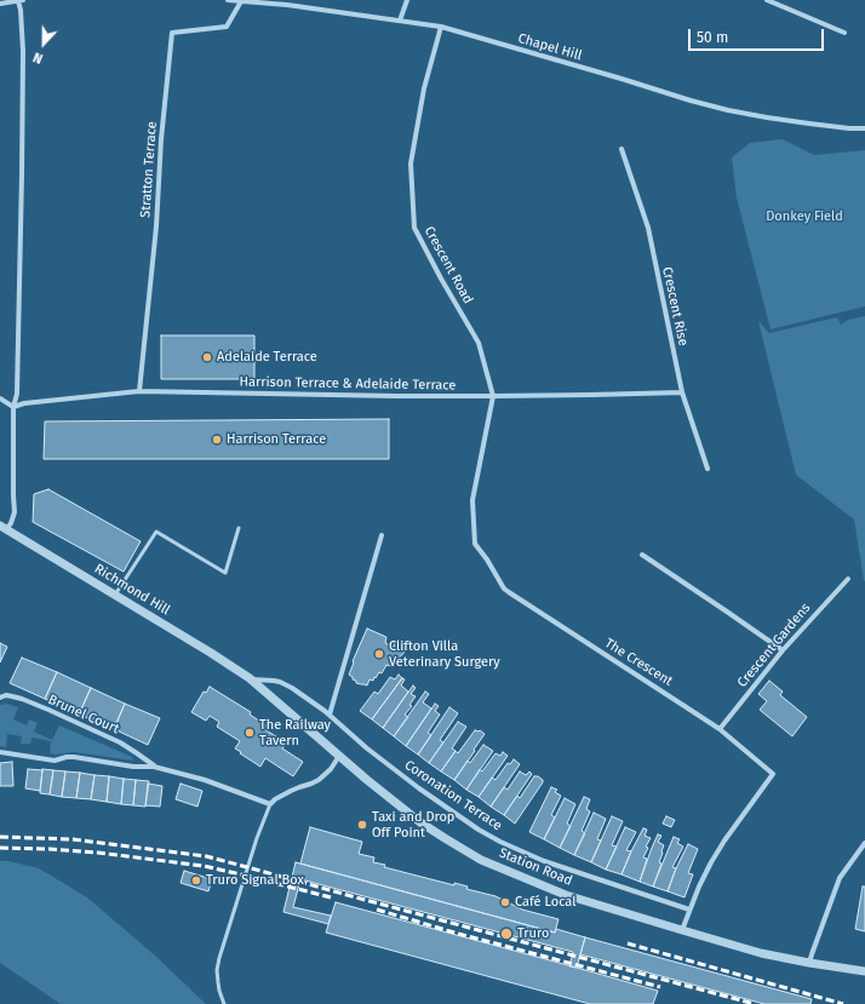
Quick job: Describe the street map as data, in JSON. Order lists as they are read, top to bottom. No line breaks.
{"streets":{"street":["Chapel Hill","Stratton Terrace","Crescent Road","Crescent Rise","Harrison Terrace & Adelaide Terrace","Richmond Hill","Crescent Gardens","The Crescent","Brunel Court","Coronation Terrace","Station Road"]},"crossings":[["Chapel Hill","Stratton Terrace"],["Chapel Hill","Crescent Road"],["Stratton Terrace","Harrison Terrace & Adelaide Terrace"],["Crescent Road","Harrison Terrace & Adelaide Terrace"],["Crescent Road","The Crescent"],["Crescent Rise","Harrison Terrace & Adelaide Terrace"],["Harrison Terrace & Adelaide Terrace","The Crescent"],["Richmond Hill","Coronation Terrace"],["Richmond Hill","Station Road"],["Crescent Gardens","The Crescent"],["The Crescent","Coronation Terrace"],["The Crescent","Station Road"],["Coronation Terrace","Station Road"]],"parks":["Donkey Field"],"places":["Adelaide Terrace","Harrison Terrace","Clifton Villa Veterinary Surgery","The Railway Tavern","Taxi and Drop Off Point","Truro Signal Box","Café Local","Truro"],"scale_bar":"50 m","north":"bottom"}
